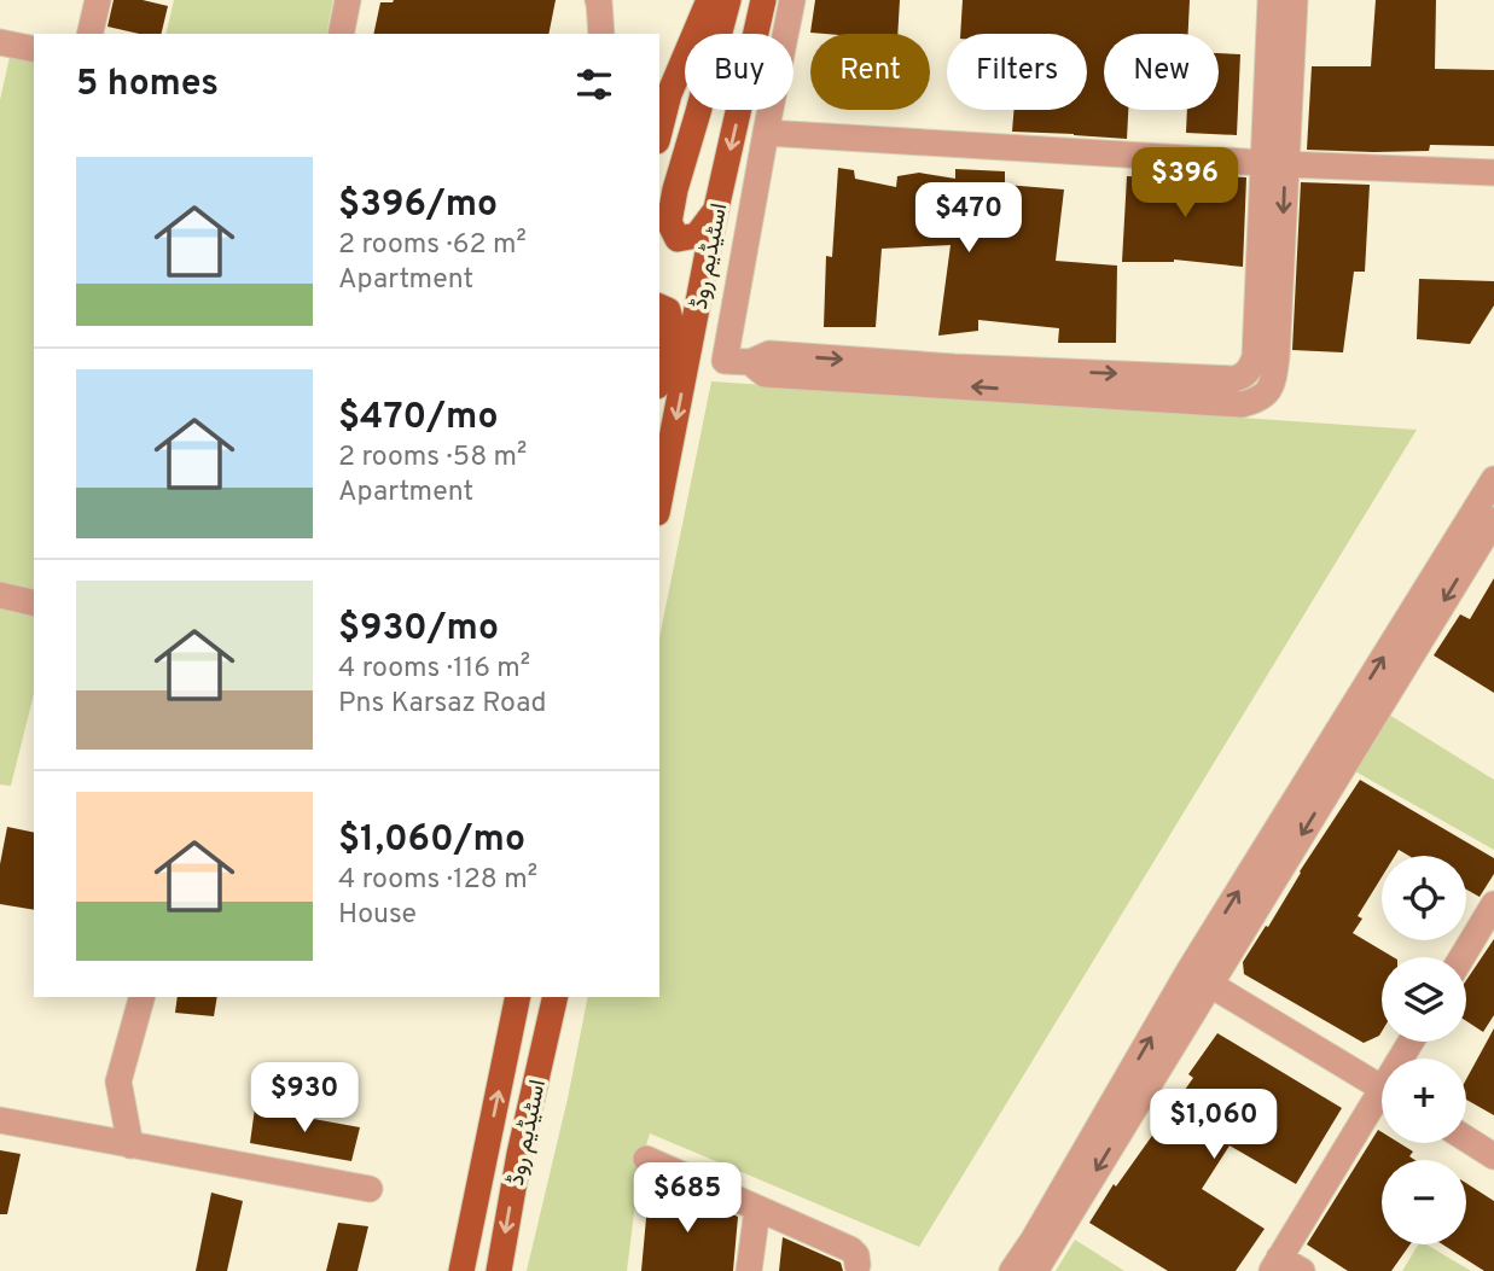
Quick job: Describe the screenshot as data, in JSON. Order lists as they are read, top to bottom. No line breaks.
{"streets":{"main road":["اسٹیڈیم روڈ"]},"page":{"chip":["Buy","Rent","Filters","New"],"heading":"5 homes","list":[{"name":"$396/mo","note":"2 rooms · 62 m² · Apartment"},{"name":"$470/mo","note":"2 rooms · 58 m² · Apartment"},{"name":"$930/mo","note":"4 rooms · 116 m² · Pns Karsaz Road"},{"name":"$1,060/mo","note":"4 rooms · 128 m² · House"}],"price":["$396","$470","$930","$1,060","$685"],"map_buttons":["+","−"]}}
